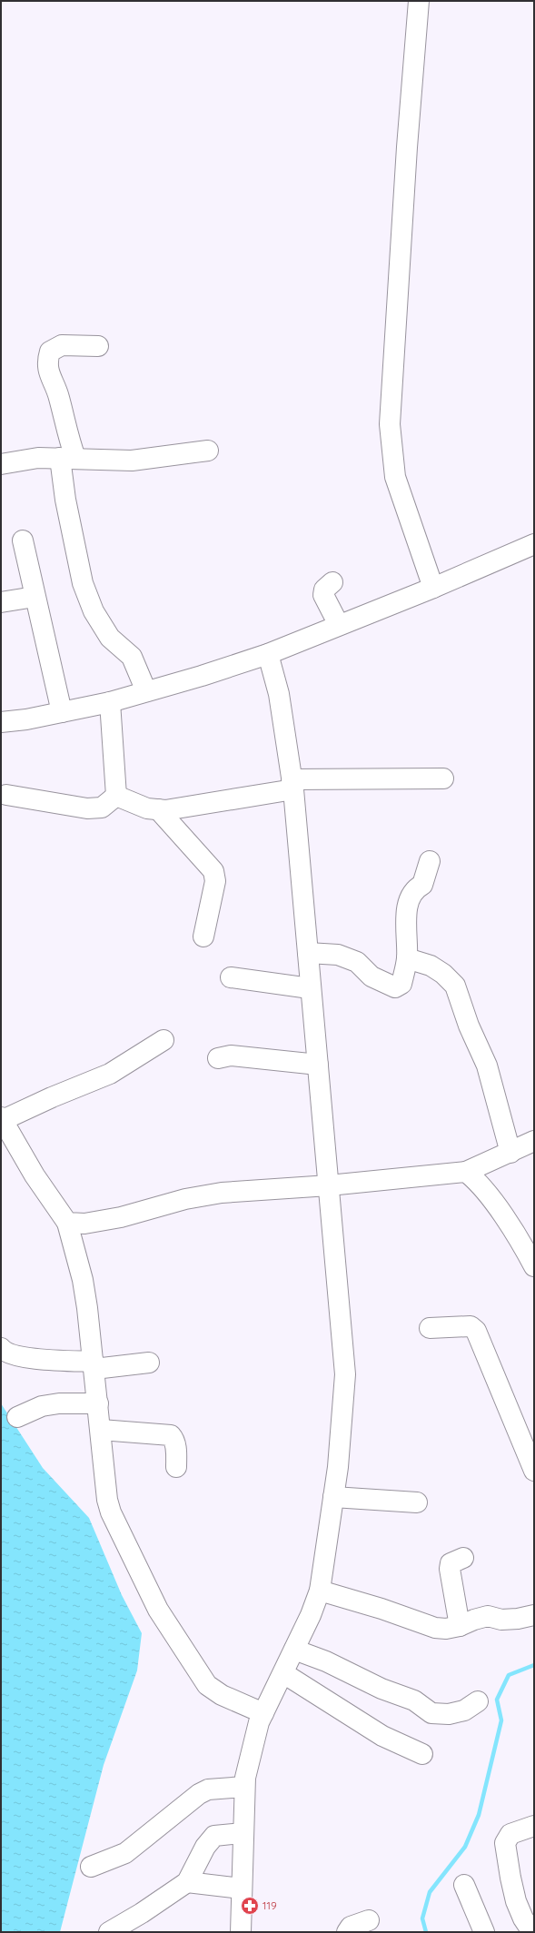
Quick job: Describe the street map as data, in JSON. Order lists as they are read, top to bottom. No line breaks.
{"places":{"pharmacy":["119"]}}
